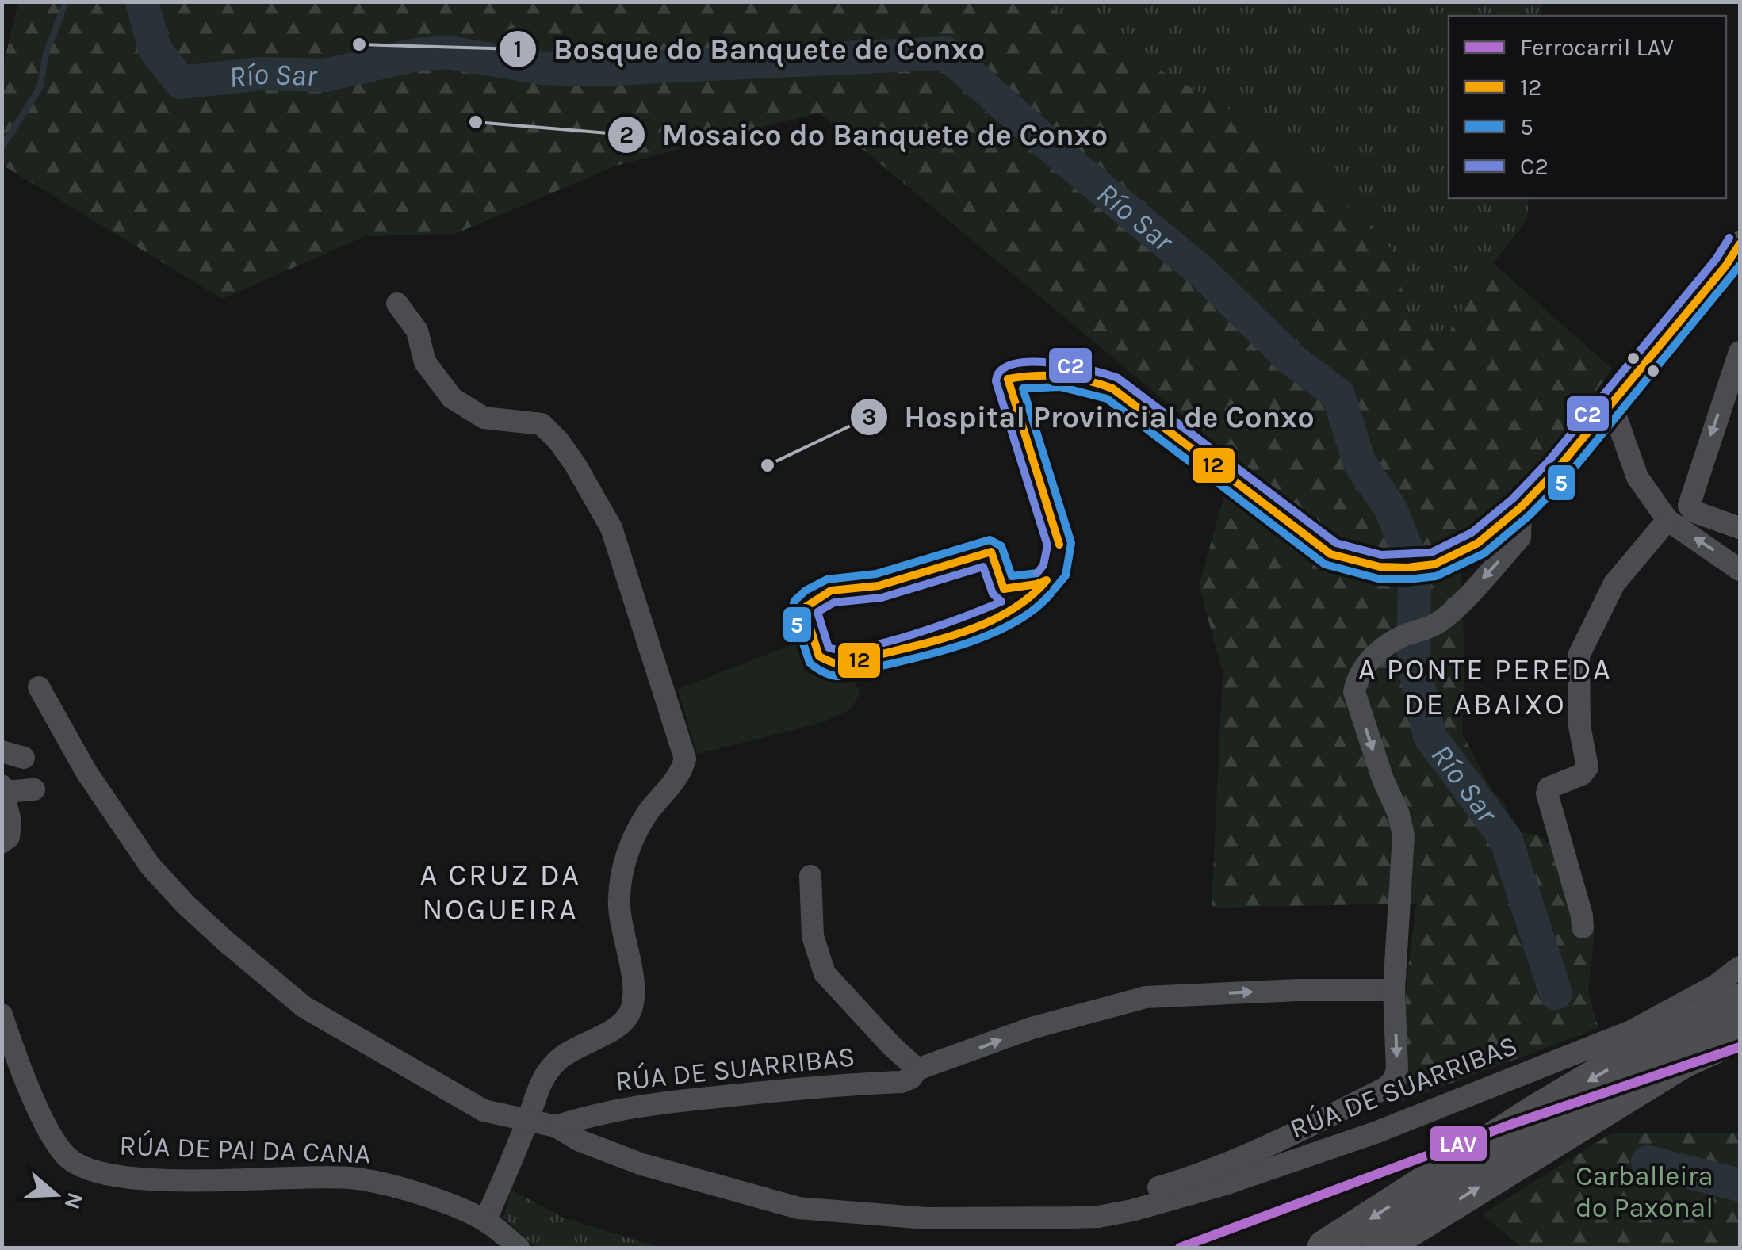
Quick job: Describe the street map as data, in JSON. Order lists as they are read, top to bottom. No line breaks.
{"streets":{"street":["RÚA DE SUARRIBAS","RÚA DE PAI DA CANA"]},"districts":["A PONTE PEREDA DE ABAIXO","A CRUZ DA NOGUEIRA"],"water":["Río Sar"],"parks":["Carballeira do Paxonal"],"places":["Bosque do Banquete de Conxo","Mosaico do Banquete de Conxo","Hospital Provincial de Conxo"],"lines":["transit line C2","transit line 12","transit line 5","rail line LAV"],"legend":["Ferrocarril LAV","12","5","C2"],"north":"right"}
